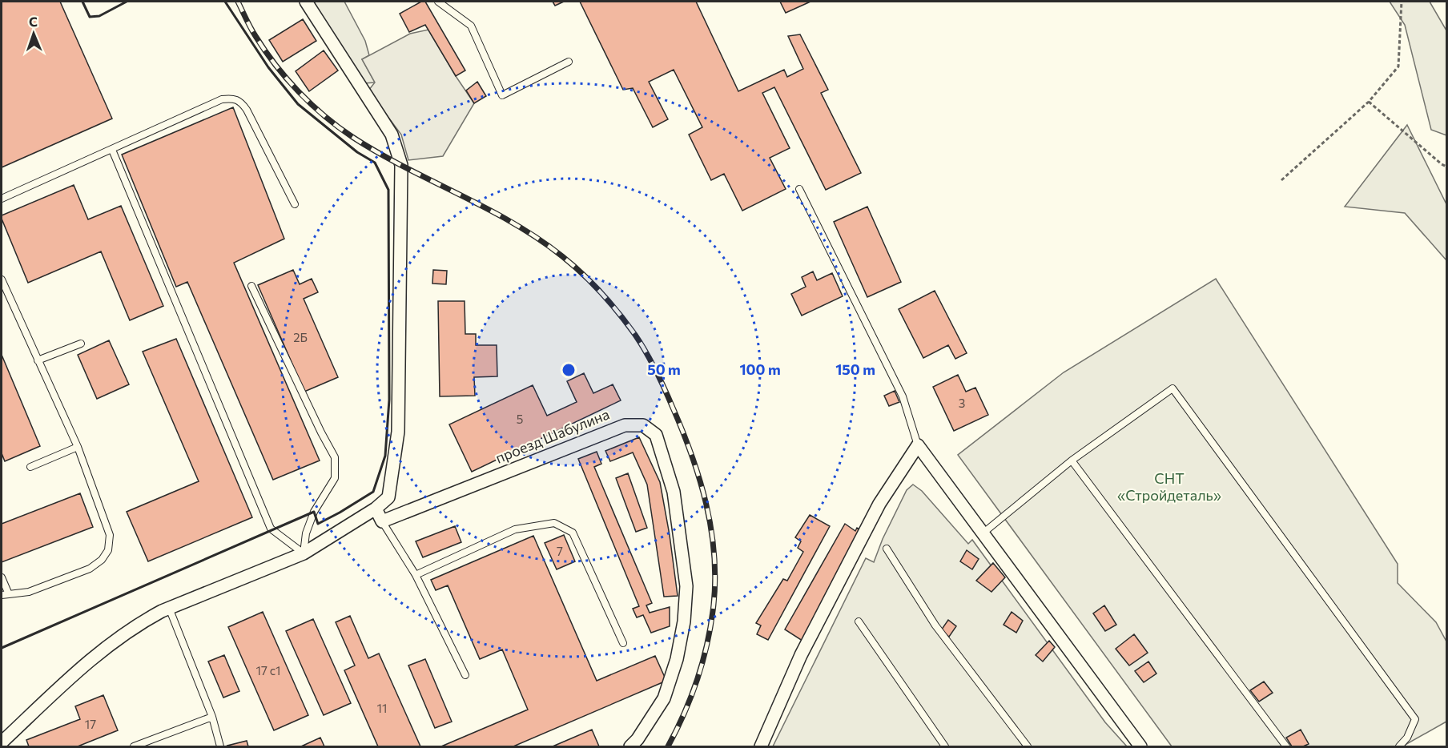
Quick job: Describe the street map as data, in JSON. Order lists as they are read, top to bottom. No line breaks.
{"streets":{"street":["проезд Шабулина"]},"parks":["СНТ «Стройдеталь»"],"house_numbers":["2Б","3","5","7","17 с1","11","17"],"north":"top","rings":["50 m","100 m","150 m"]}
